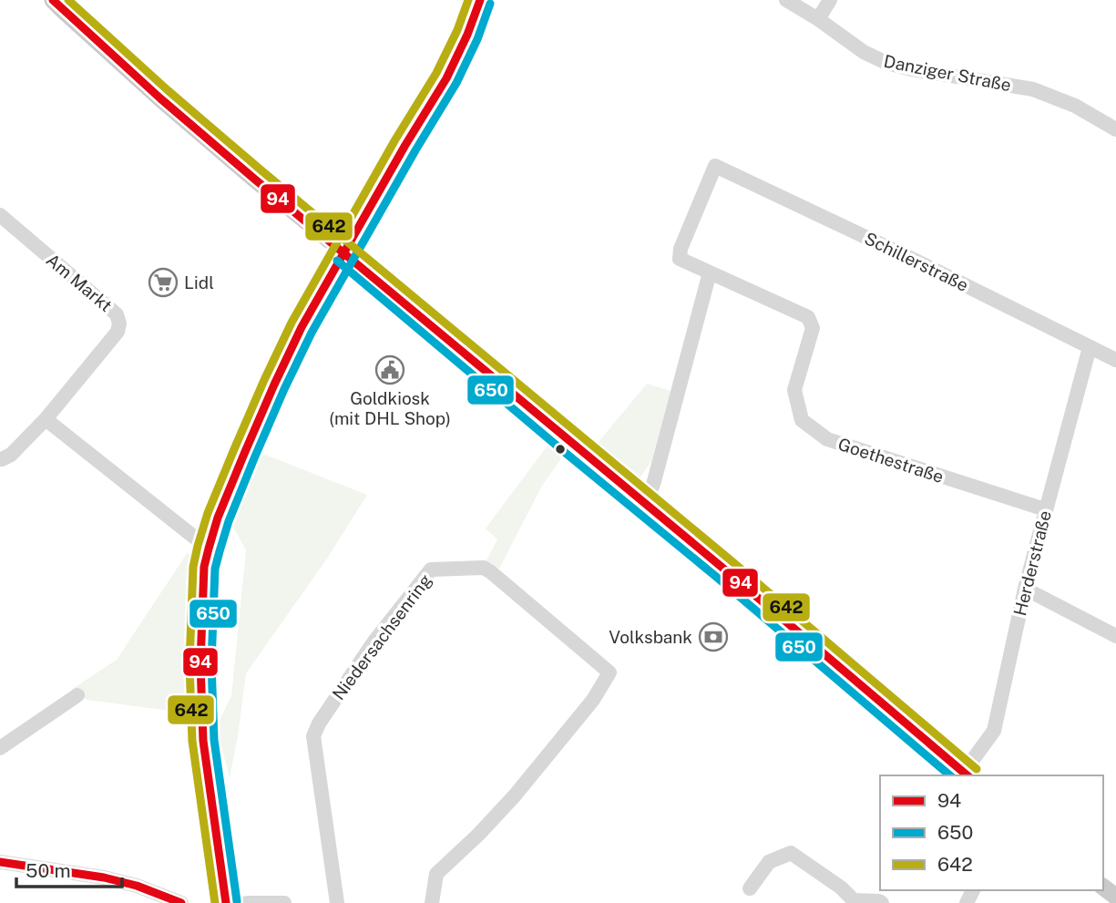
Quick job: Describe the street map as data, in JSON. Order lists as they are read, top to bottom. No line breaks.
{"streets":{"street":["Danziger Straße","Schillerstraße","Am Markt","Goethestraße","Herderstraße","Niedersachsenring"]},"crossings":[["Schillerstraße","Goethestraße"],["Schillerstraße","Herderstraße"],["Goethestraße","Herderstraße"]],"places":{"supermarket":["Lidl"],"public building":["Goldkiosk (mit DHL Shop)"],"bank":["Volksbank"]},"lines":["transit line 94","transit line 642","transit line 650"],"legend":["94","650","642"],"scale_bar":"50 m"}
